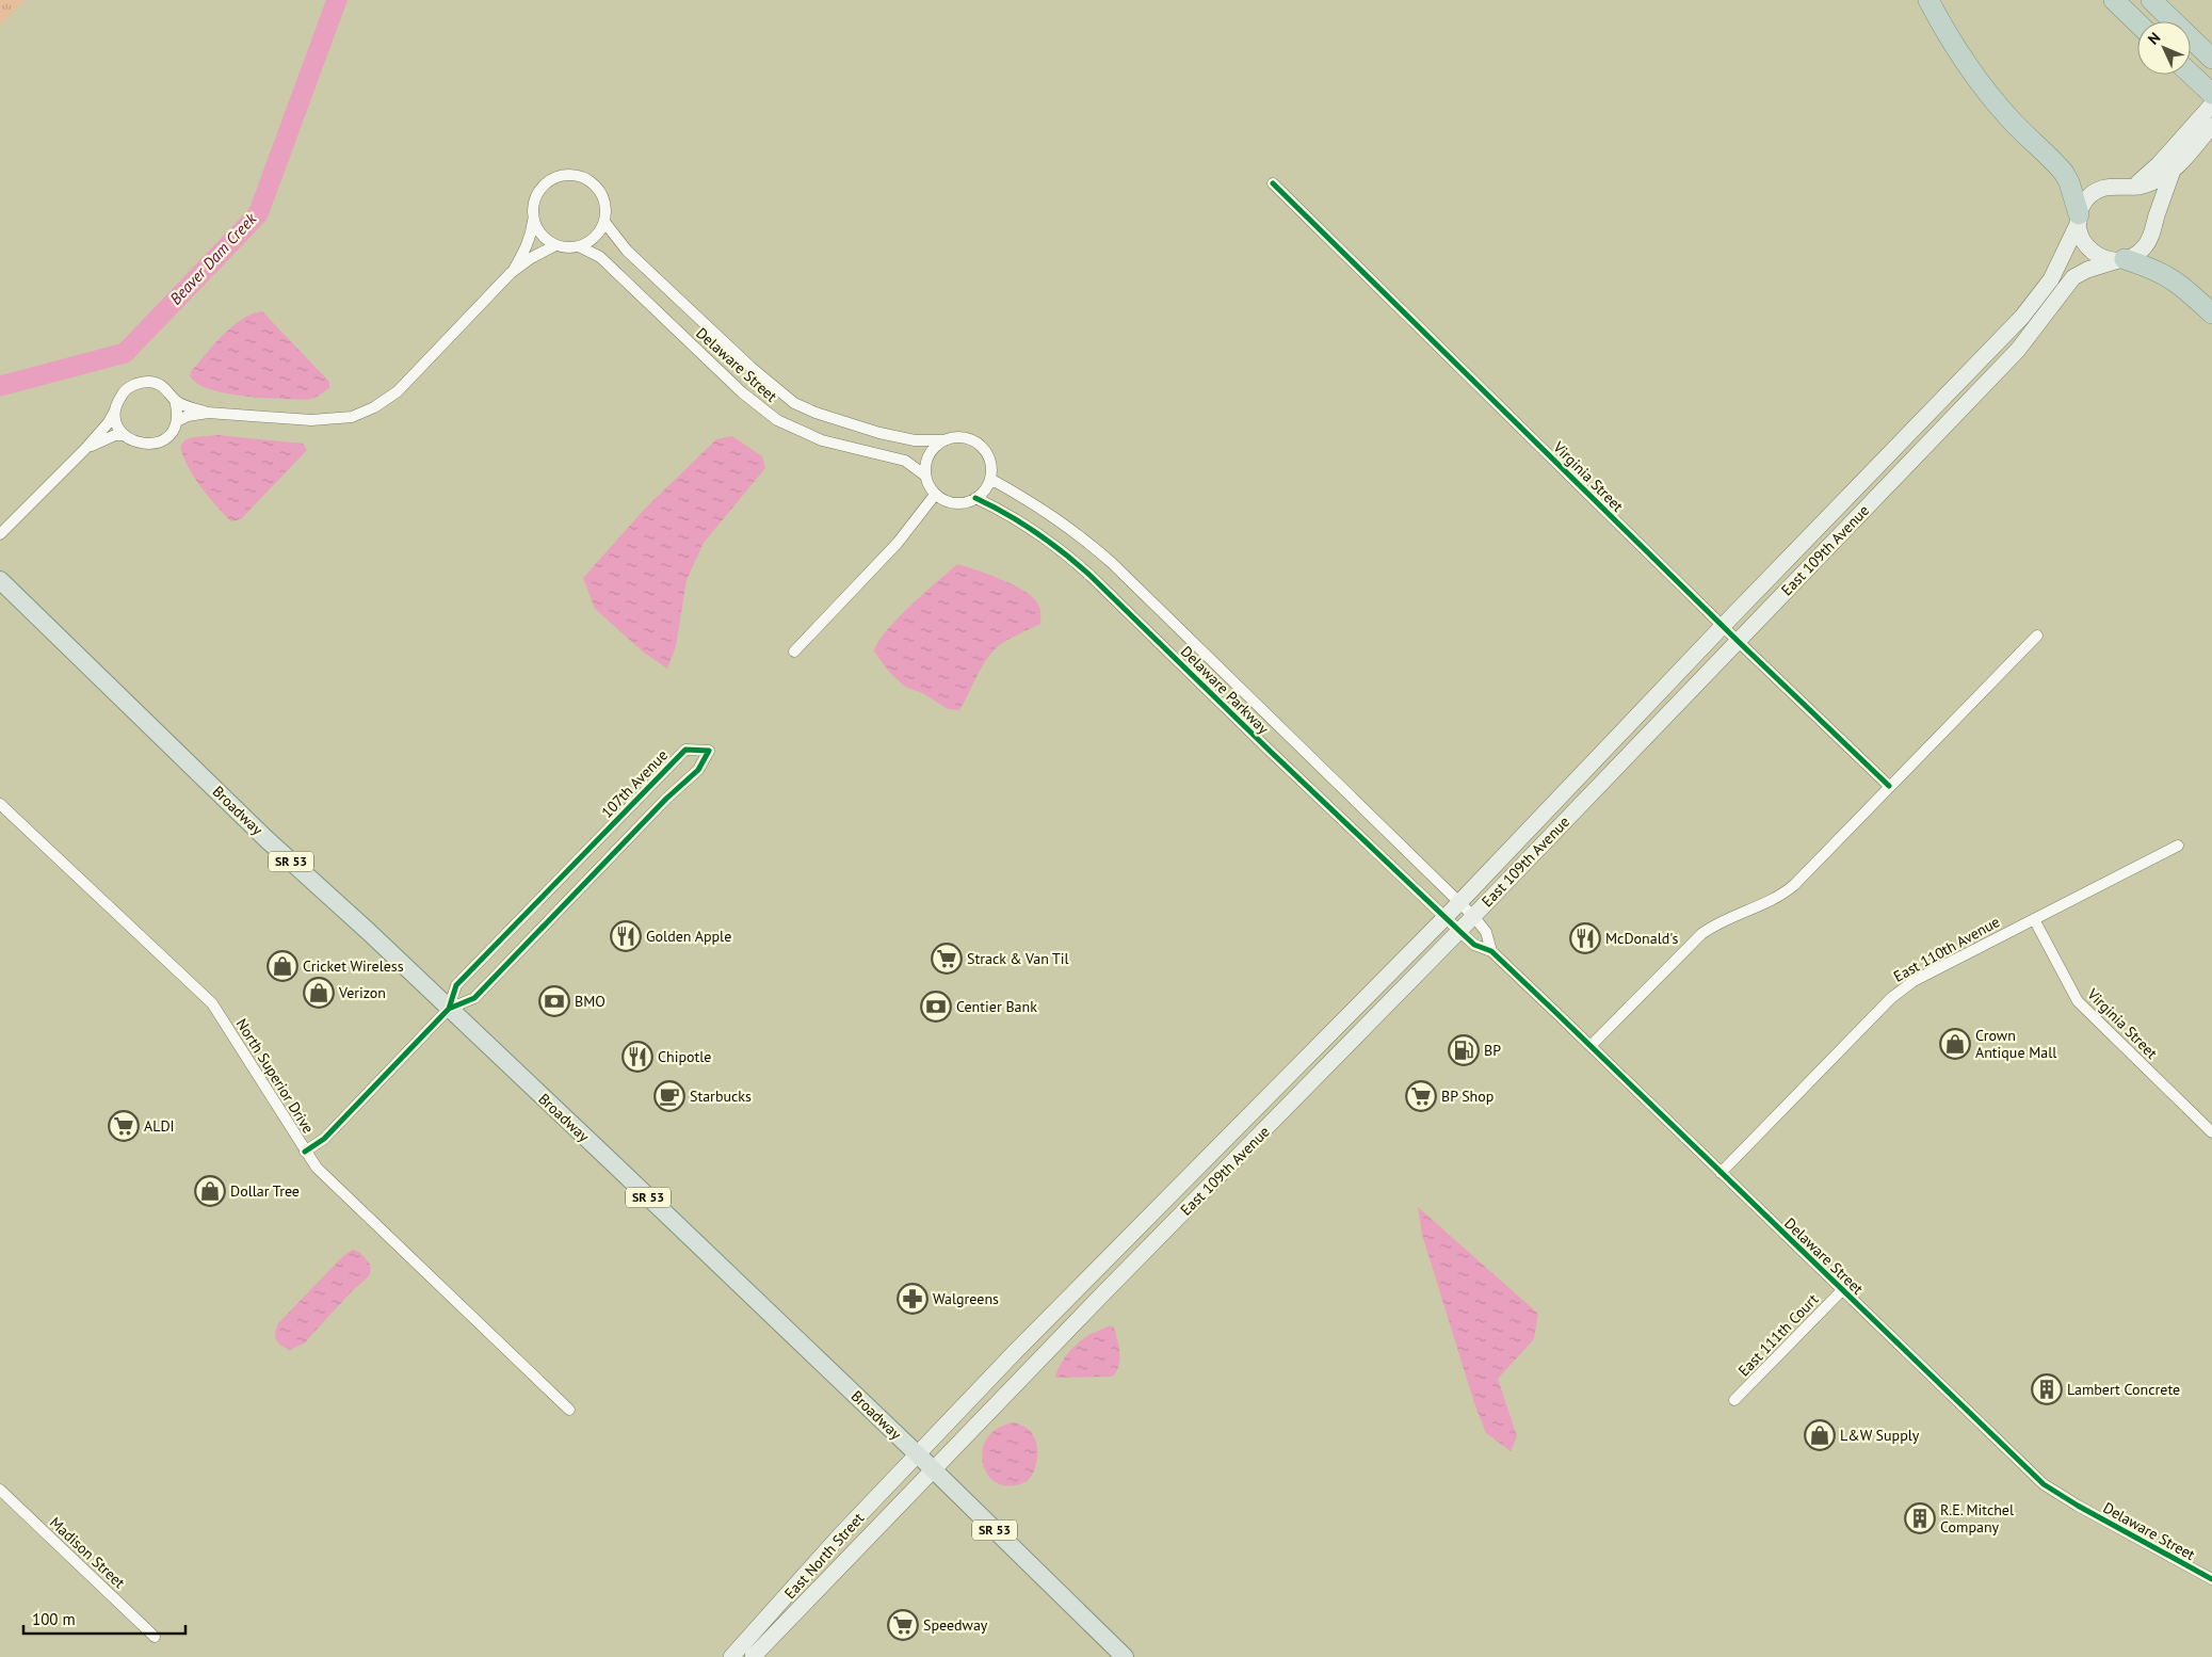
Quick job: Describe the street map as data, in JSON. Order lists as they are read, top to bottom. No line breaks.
{"streets":{"main road":["East 109th Avenue","Broadway","SR 53","East North Street"],"street":["Delaware Street","Virginia Street","Delaware Parkway","107th Avenue","East 110th Avenue","North Superior Drive","East 111th Court","Madison Street"]},"crossings":[["Delaware Street","East 109th Avenue"],["Delaware Street","Delaware Parkway"],["Delaware Street","East 110th Avenue"],["Delaware Street","East 111th Court"],["Virginia Street","East 109th Avenue"],["Virginia Street","East 110th Avenue"],["East 109th Avenue","Delaware Parkway"],["East 109th Avenue","Broadway"],["East 109th Avenue","East North Street"],["107th Avenue","Broadway"],["107th Avenue","North Superior Drive"],["Broadway","East North Street"]],"water":["Beaver Dam Creek"],"places":{"restaurant":["Golden Apple","McDonald's","Chipotle"],"supermarket":["Strack & Van Til","BP Shop","ALDI","Speedway"],"shop":["Cricket Wireless","Verizon","Crown Antique Mall","Dollar Tree","L&W Supply"],"bank":["BMO","Centier Bank"],"fuel station":["BP"],"cafe":["Starbucks"],"pharmacy":["Walgreens"],"building":["Lambert Concrete","R.E. Mitchel Company"]},"scale_bar":"100 m","north":"top left"}
